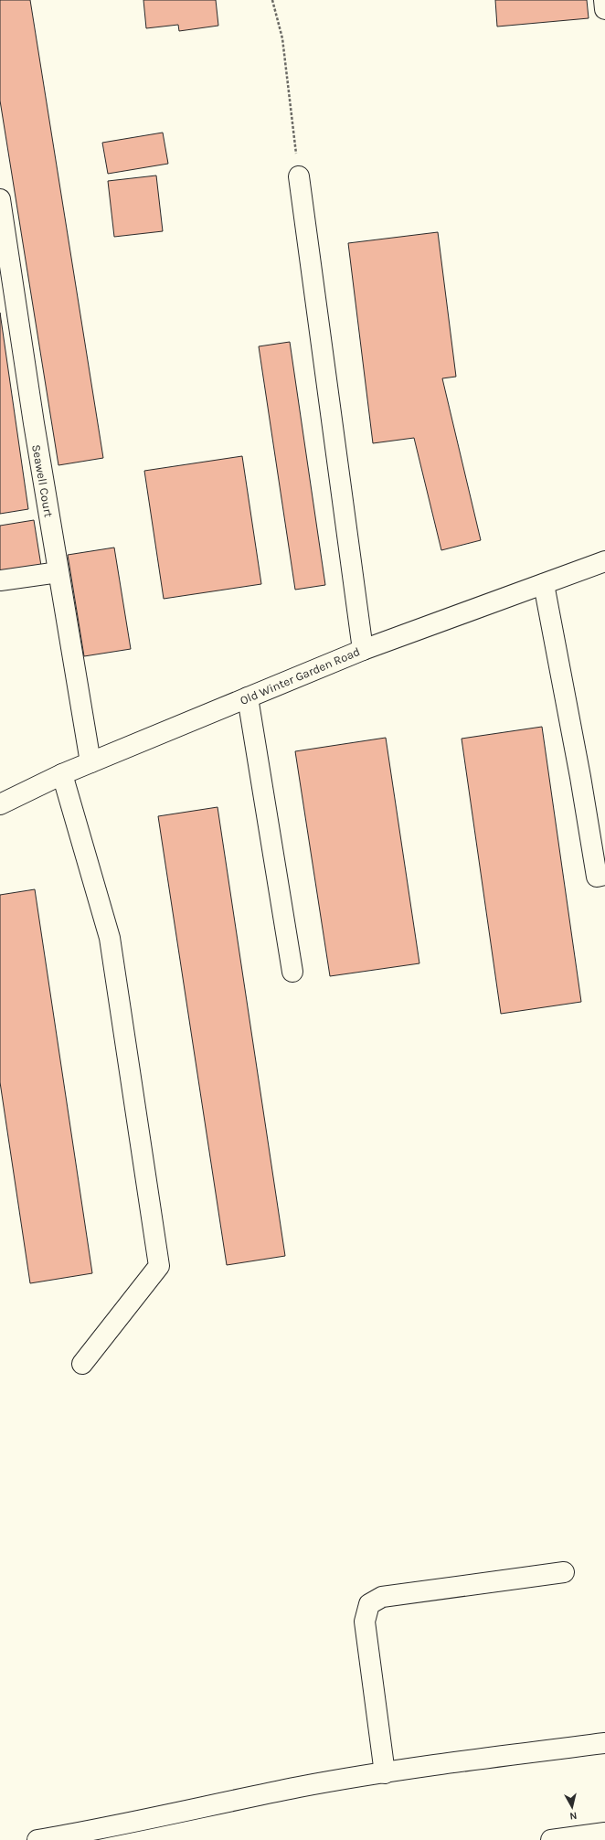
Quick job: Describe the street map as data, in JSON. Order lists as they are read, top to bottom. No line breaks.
{"streets":{"main road":["Seawell Court","Old Winter Garden Road"]},"crossings":[["Seawell Court","Old Winter Garden Road"]],"north":"bottom"}
